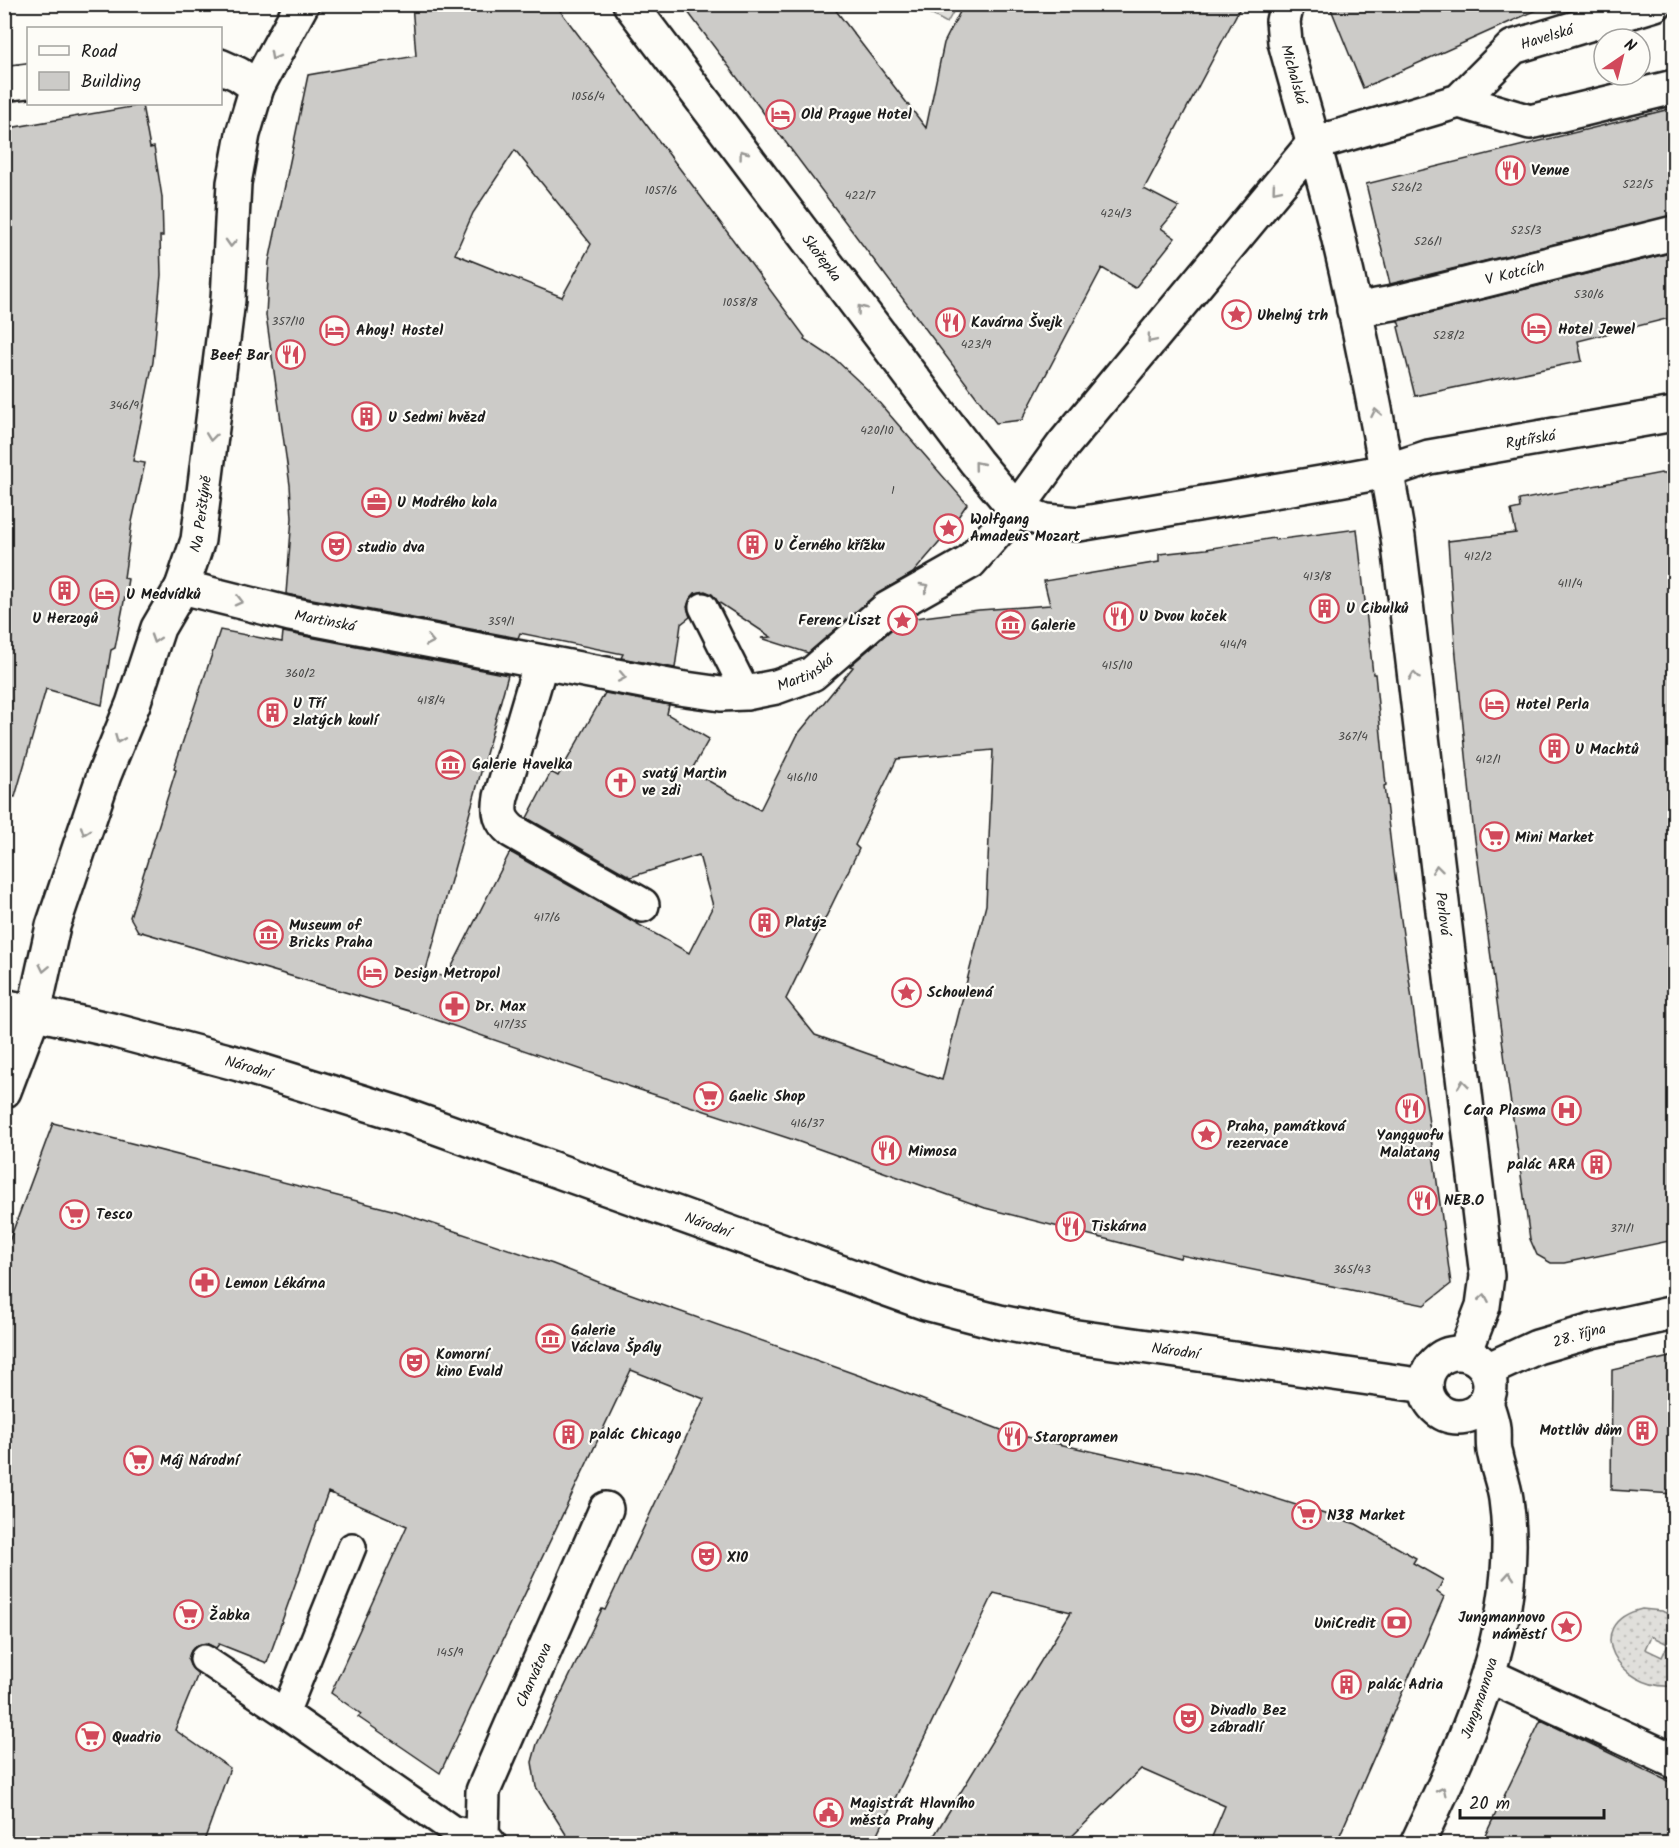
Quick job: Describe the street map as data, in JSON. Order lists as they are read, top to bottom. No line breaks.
{"streets":{"street":["Havelská","Michalská","Skořepka","V Kotcích","Rytířská","Na Perštýně","Martinská","Perlová","Národní","28. října","Charvátova","Jungmannova"]},"crossings":[["Havelská","Michalská"],["Skořepka","Martinská"],["Rytířská","Perlová"],["Na Perštýně","Martinská"],["Na Perštýně","Národní"],["Perlová","Národní"],["Perlová","28. října"],["Perlová","Jungmannova"],["Národní","28. října"],["Národní","Jungmannova"],["28. října","Jungmannova"]],"one_way":["Skořepka","Na Perštýně","Martinská","Perlová","Jungmannova"],"places":{"hotel":["Old Prague Hotel","Hotel Jewel","Ahoy! Hostel","U Medvídků","Hotel Perla","Design Metropol"],"restaurant":["Venue","Kavárna Švejk","Beef Bar","U Dvou koček","Yangguofu Malatang","Mimosa","NEB.O","Tiskárna","Staropramen"],"place":["Uhelný trh","Wolfgang Amadeus Mozart","Ferenc Liszt","Schoulená","Praha, památková rezervace","Jungmannovo náměstí"],"building":["U Sedmi hvězd","U Černého křížku","U Herzogů","U Cibulků","U Tří zlatých koulí","U Machtů","Platýz","palác ARA","Mottlův dům","palác Chicago","palác Adria"],"office":["U Modrého kola"],"theatre":["studio dva","Komorní kino Evald","X10","Divadlo Bez zábradlí"],"museum":["Galerie","Galerie Havelka","Museum of Bricks Praha","Galerie Václava Špály"],"church":["svatý Martin ve zdi"],"supermarket":["Mini Market","Gaelic Shop","Tesco","Máj Národní","N38 Market","Žabka","Quadrio"],"pharmacy":["Dr. Max","Lemon Lékárna"],"hospital":["Cara Plasma"],"bank":["UniCredit"],"public building":["Magistrát Hlavního města Prahy"]},"house_numbers":["1056/4","522/5","526/2","1057/6","422/7","424/3","525/3","526/1","530/6","1058/8","357/10","528/2","423/9","346/9","420/10","1","412/2","413/8","411/4","359/1","414/9","415/10","360/2","418/4","367/4","412/1","416/10","417/6","417/35","416/37","371/1","365/43","145/9"],"legend":["Road","Building"],"scale_bar":"20 m","north":"top right"}
